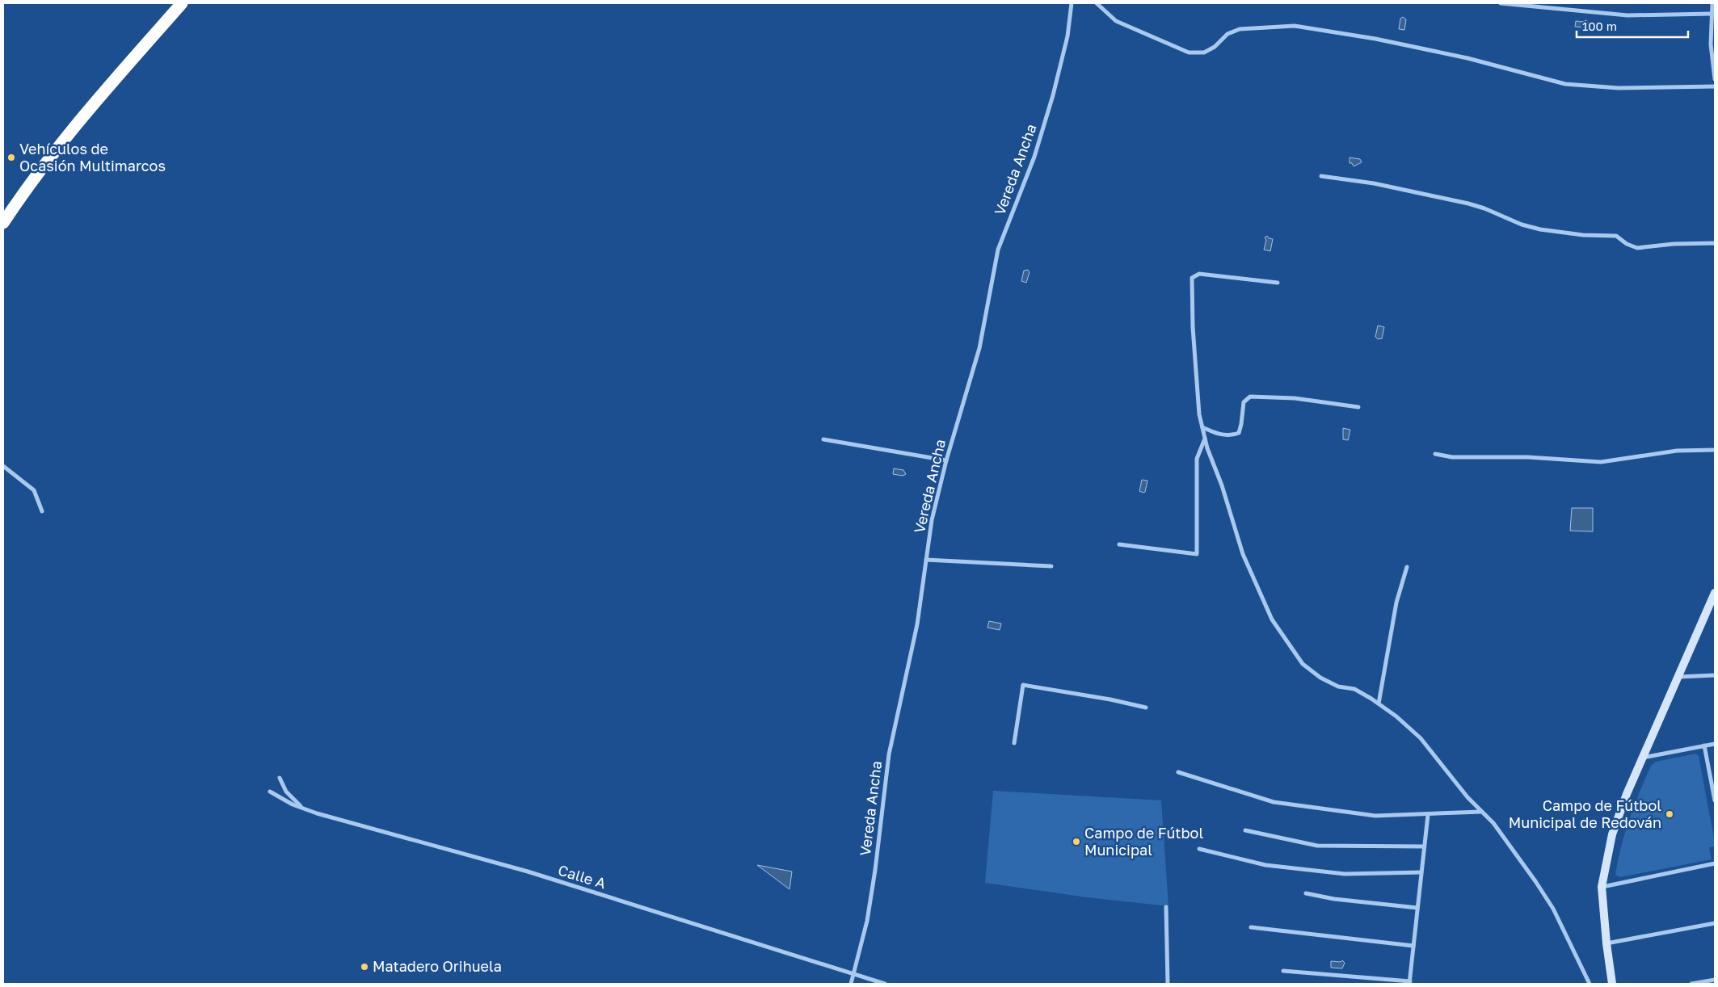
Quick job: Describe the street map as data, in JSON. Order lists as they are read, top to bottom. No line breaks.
{"streets":{"street":["Vereda Ancha","Calle A"]},"crossings":[["Vereda Ancha","Calle A"]],"places":["Vehículos de Ocasión Multimarcos","Campo de Fútbol Municipal de Redován","Campo de Fútbol Municipal","Matadero Orihuela"],"scale_bar":"100 m"}
